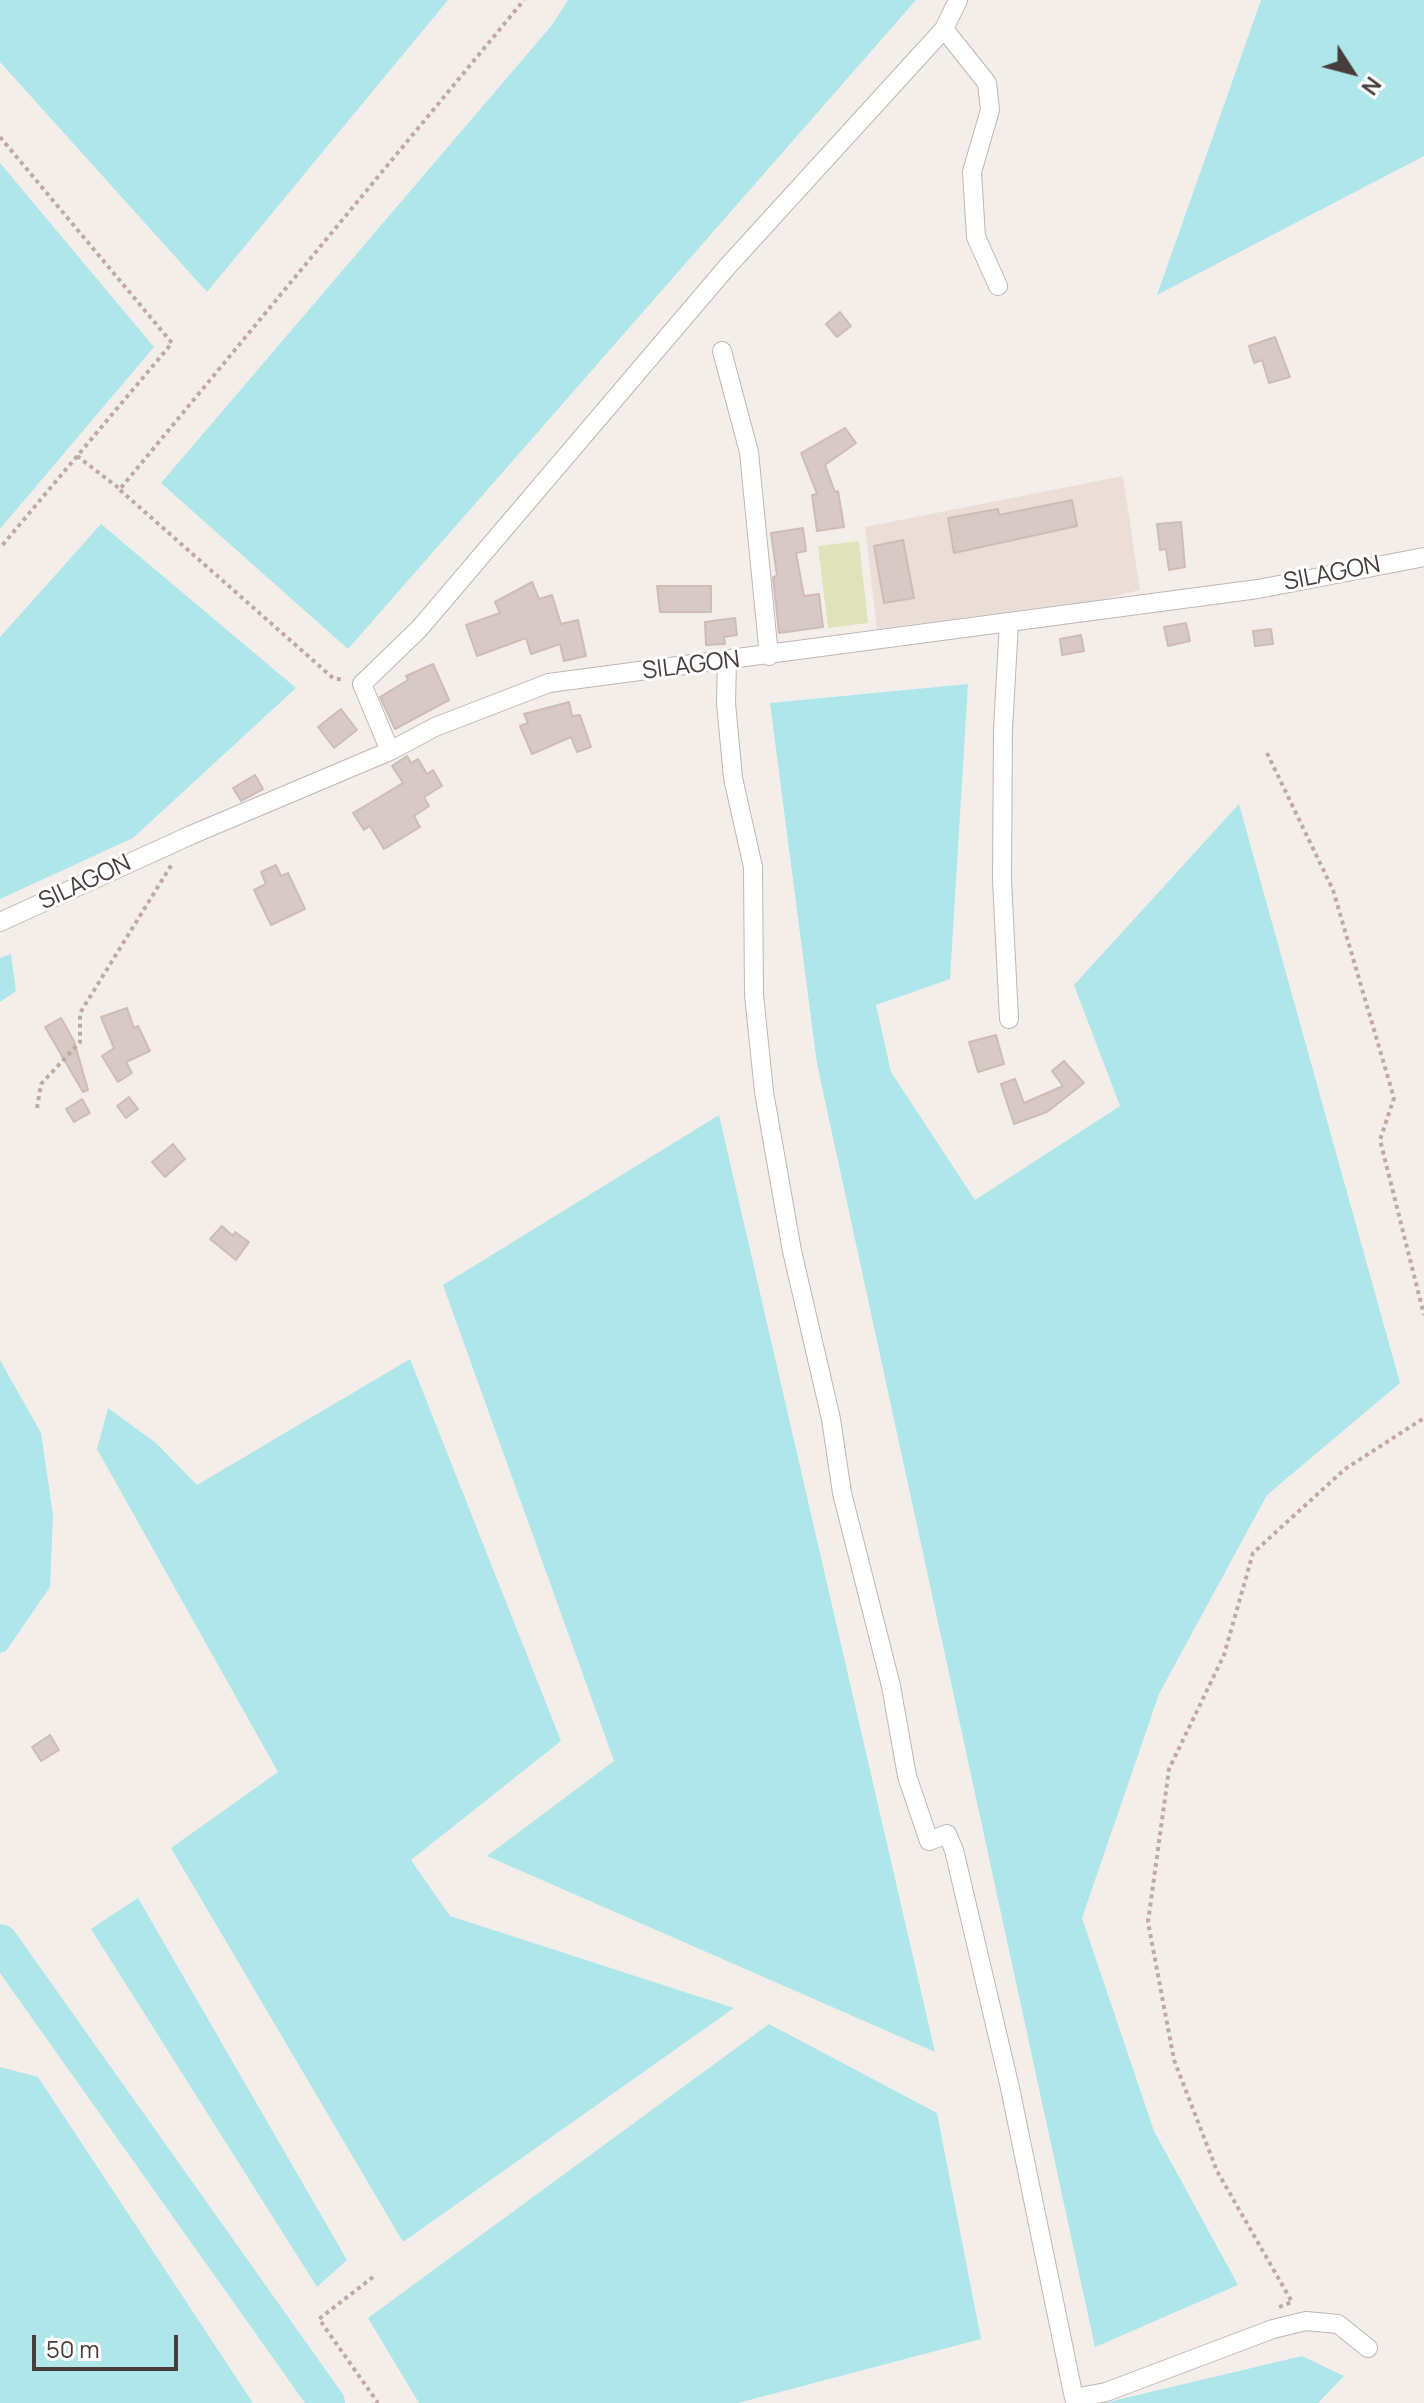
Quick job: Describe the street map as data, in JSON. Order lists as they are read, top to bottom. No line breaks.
{"streets":{"street":["SILAGON"]},"scale_bar":"50 m","north":"bottom right"}
